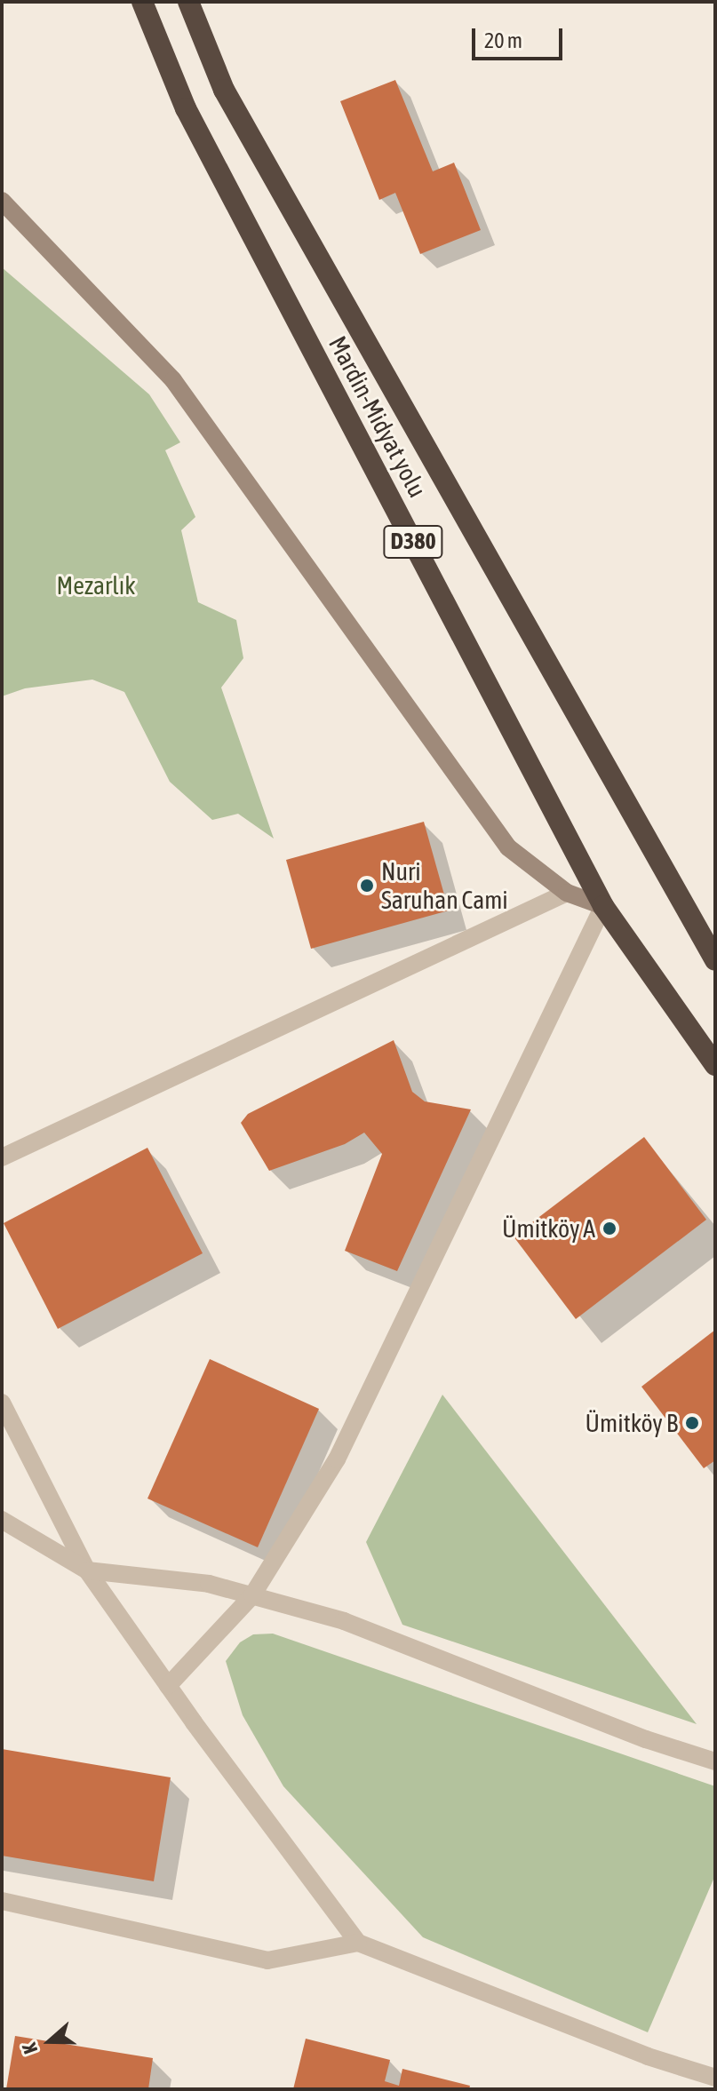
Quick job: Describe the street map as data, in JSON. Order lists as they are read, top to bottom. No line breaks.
{"streets":{"highway":["Mardin-Midyat yolu","D380"]},"parks":["Mezarlık"],"places":["Nuri Saruhan Cami","Ümitköy A","Ümitköy B"],"scale_bar":"20 m","north":"left"}
